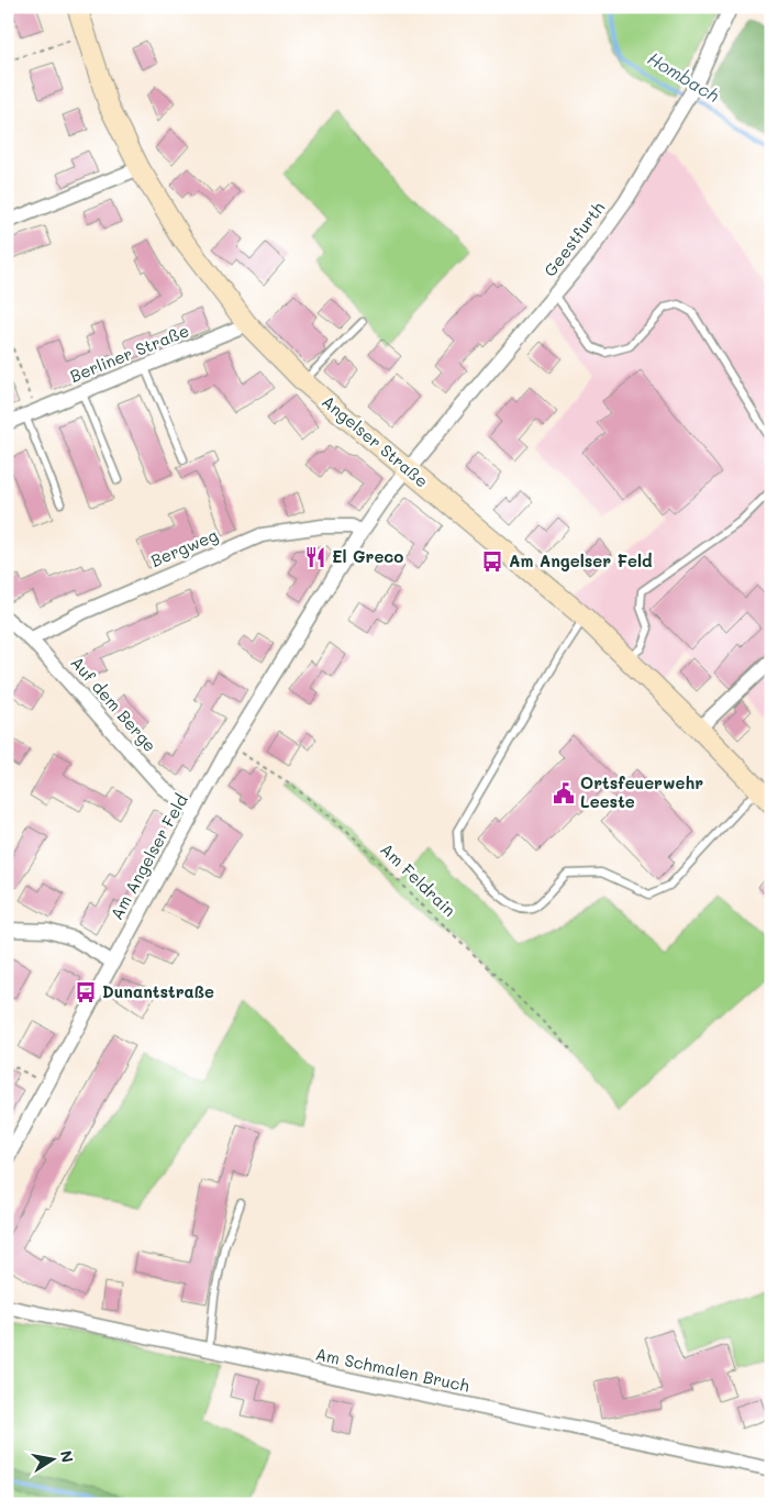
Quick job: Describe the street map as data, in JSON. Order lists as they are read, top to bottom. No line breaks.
{"streets":{"main road":["Angelser Straße"],"street":["Geestfurth","Berliner Straße","Bergweg","Auf dem Berge","Am Angelser Feld","Am Schmalen Bruch"],"path":["Am Feldrain"]},"crossings":[["Geestfurth","Angelser Straße"],["Geestfurth","Am Angelser Feld"],["Berliner Straße","Angelser Straße"],["Angelser Straße","Am Angelser Feld"],["Bergweg","Auf dem Berge"],["Bergweg","Am Angelser Feld"],["Auf dem Berge","Am Angelser Feld"],["Am Angelser Feld","Am Feldrain"]],"water":["Hombach"],"places":{"restaurant":["El Greco"],"bus stop":["Am Angelser Feld","Dunantstraße"],"public building":["Ortsfeuerwehr Leeste"]},"north":"right"}
